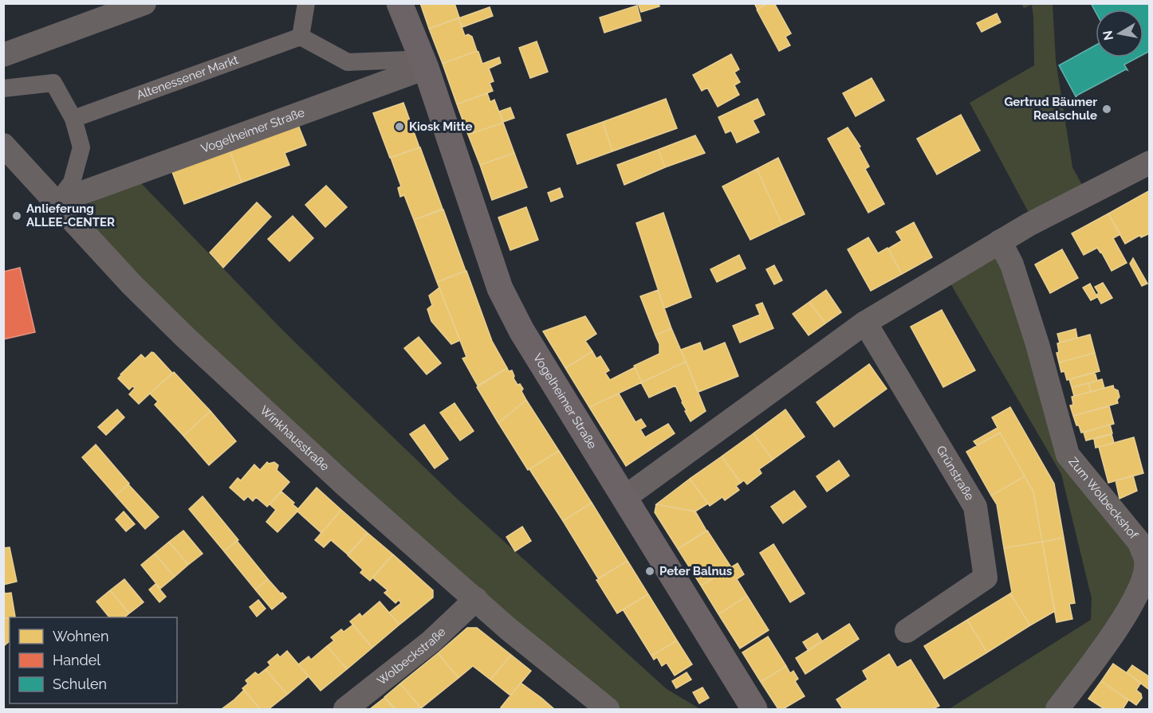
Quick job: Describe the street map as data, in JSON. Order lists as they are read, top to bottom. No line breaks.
{"streets":{"main road":["Vogelheimer Straße"],"street":["Altenessener Markt","Winkhausstraße","Grünstraße","Zum Wolbeckshof","Wolbeckstraße"]},"crossings":[["Winkhausstraße","Wolbeckstraße"]],"places":["Gertrud Bäumer Realschule","Kiosk Mitte","Anlieferung ALLEE-CENTER","Peter Balnus"],"legend":["Wohnen","Handel","Schulen"],"north":"left"}
